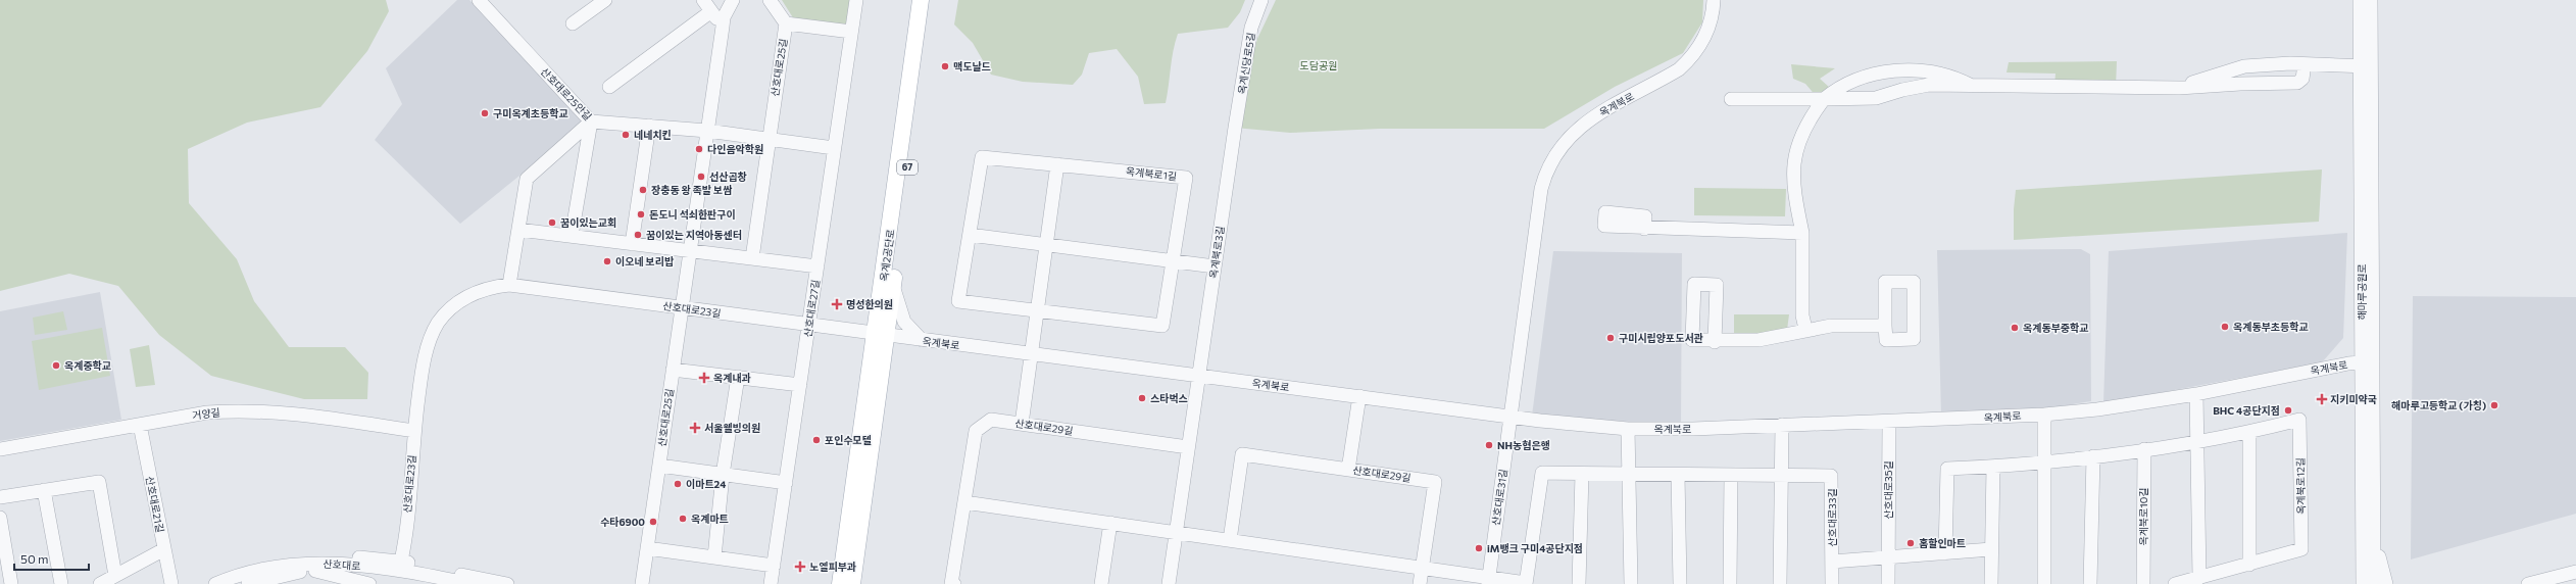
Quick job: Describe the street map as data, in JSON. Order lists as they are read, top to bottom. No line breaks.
{"streets":{"main road":["67","옥계2공단로"],"street":["옥계신당로5길","산호대로25길","산호대로25안길","옥계북로","옥계북로1길","옥계북로3길","해마루공원로","산호대로27길","산호대로23길","거양길","산호대로29길","옥계북로12길","산호대로35길","산호대로31길","산호대로21길","옥계북로10길","산호대로33길","산호대로"]},"crossings":[["옥계신당로5길","옥계북로3길"],["산호대로25길","산호대로25안길"],["산호대로25길","산호대로23길"],["옥계북로","옥계북로3길"],["옥계북로","옥계2공단로"],["옥계북로","해마루공원로"],["옥계북로","산호대로23길"],["옥계북로","산호대로35길"],["옥계북로","산호대로31길"],["옥계2공단로","산호대로23길"],["산호대로27길","산호대로23길"],["산호대로23길","거양길"],["거양길","산호대로21길"],["산호대로35길","산호대로33길"]],"parks":["도담공원"],"places":{"other":["맥도날드","구미옥계초등학교","네네치킨","다인음악학원","선산곱창","장충동 왕 족발 보쌈","돈도니 석쇠한판구이","꿈이있는교회","꿈이있는 지역아동센터","이오네 보리밥","옥계동부초등학교","옥계동부중학교","구미시립양포도서관","옥계중학교","스타벅스","해마루고등학교 (가칭)","BHC 4공단지점","포인수모텔","NH농협은행","이마트24","옥계마트","수타6900","홈할인마트","iM뱅크 구미4공단지점"],"health":["명성한의원","옥계내과","지키미약국","서울웰빙의원","노엘피부과"]},"scale_bar":"50 m"}
